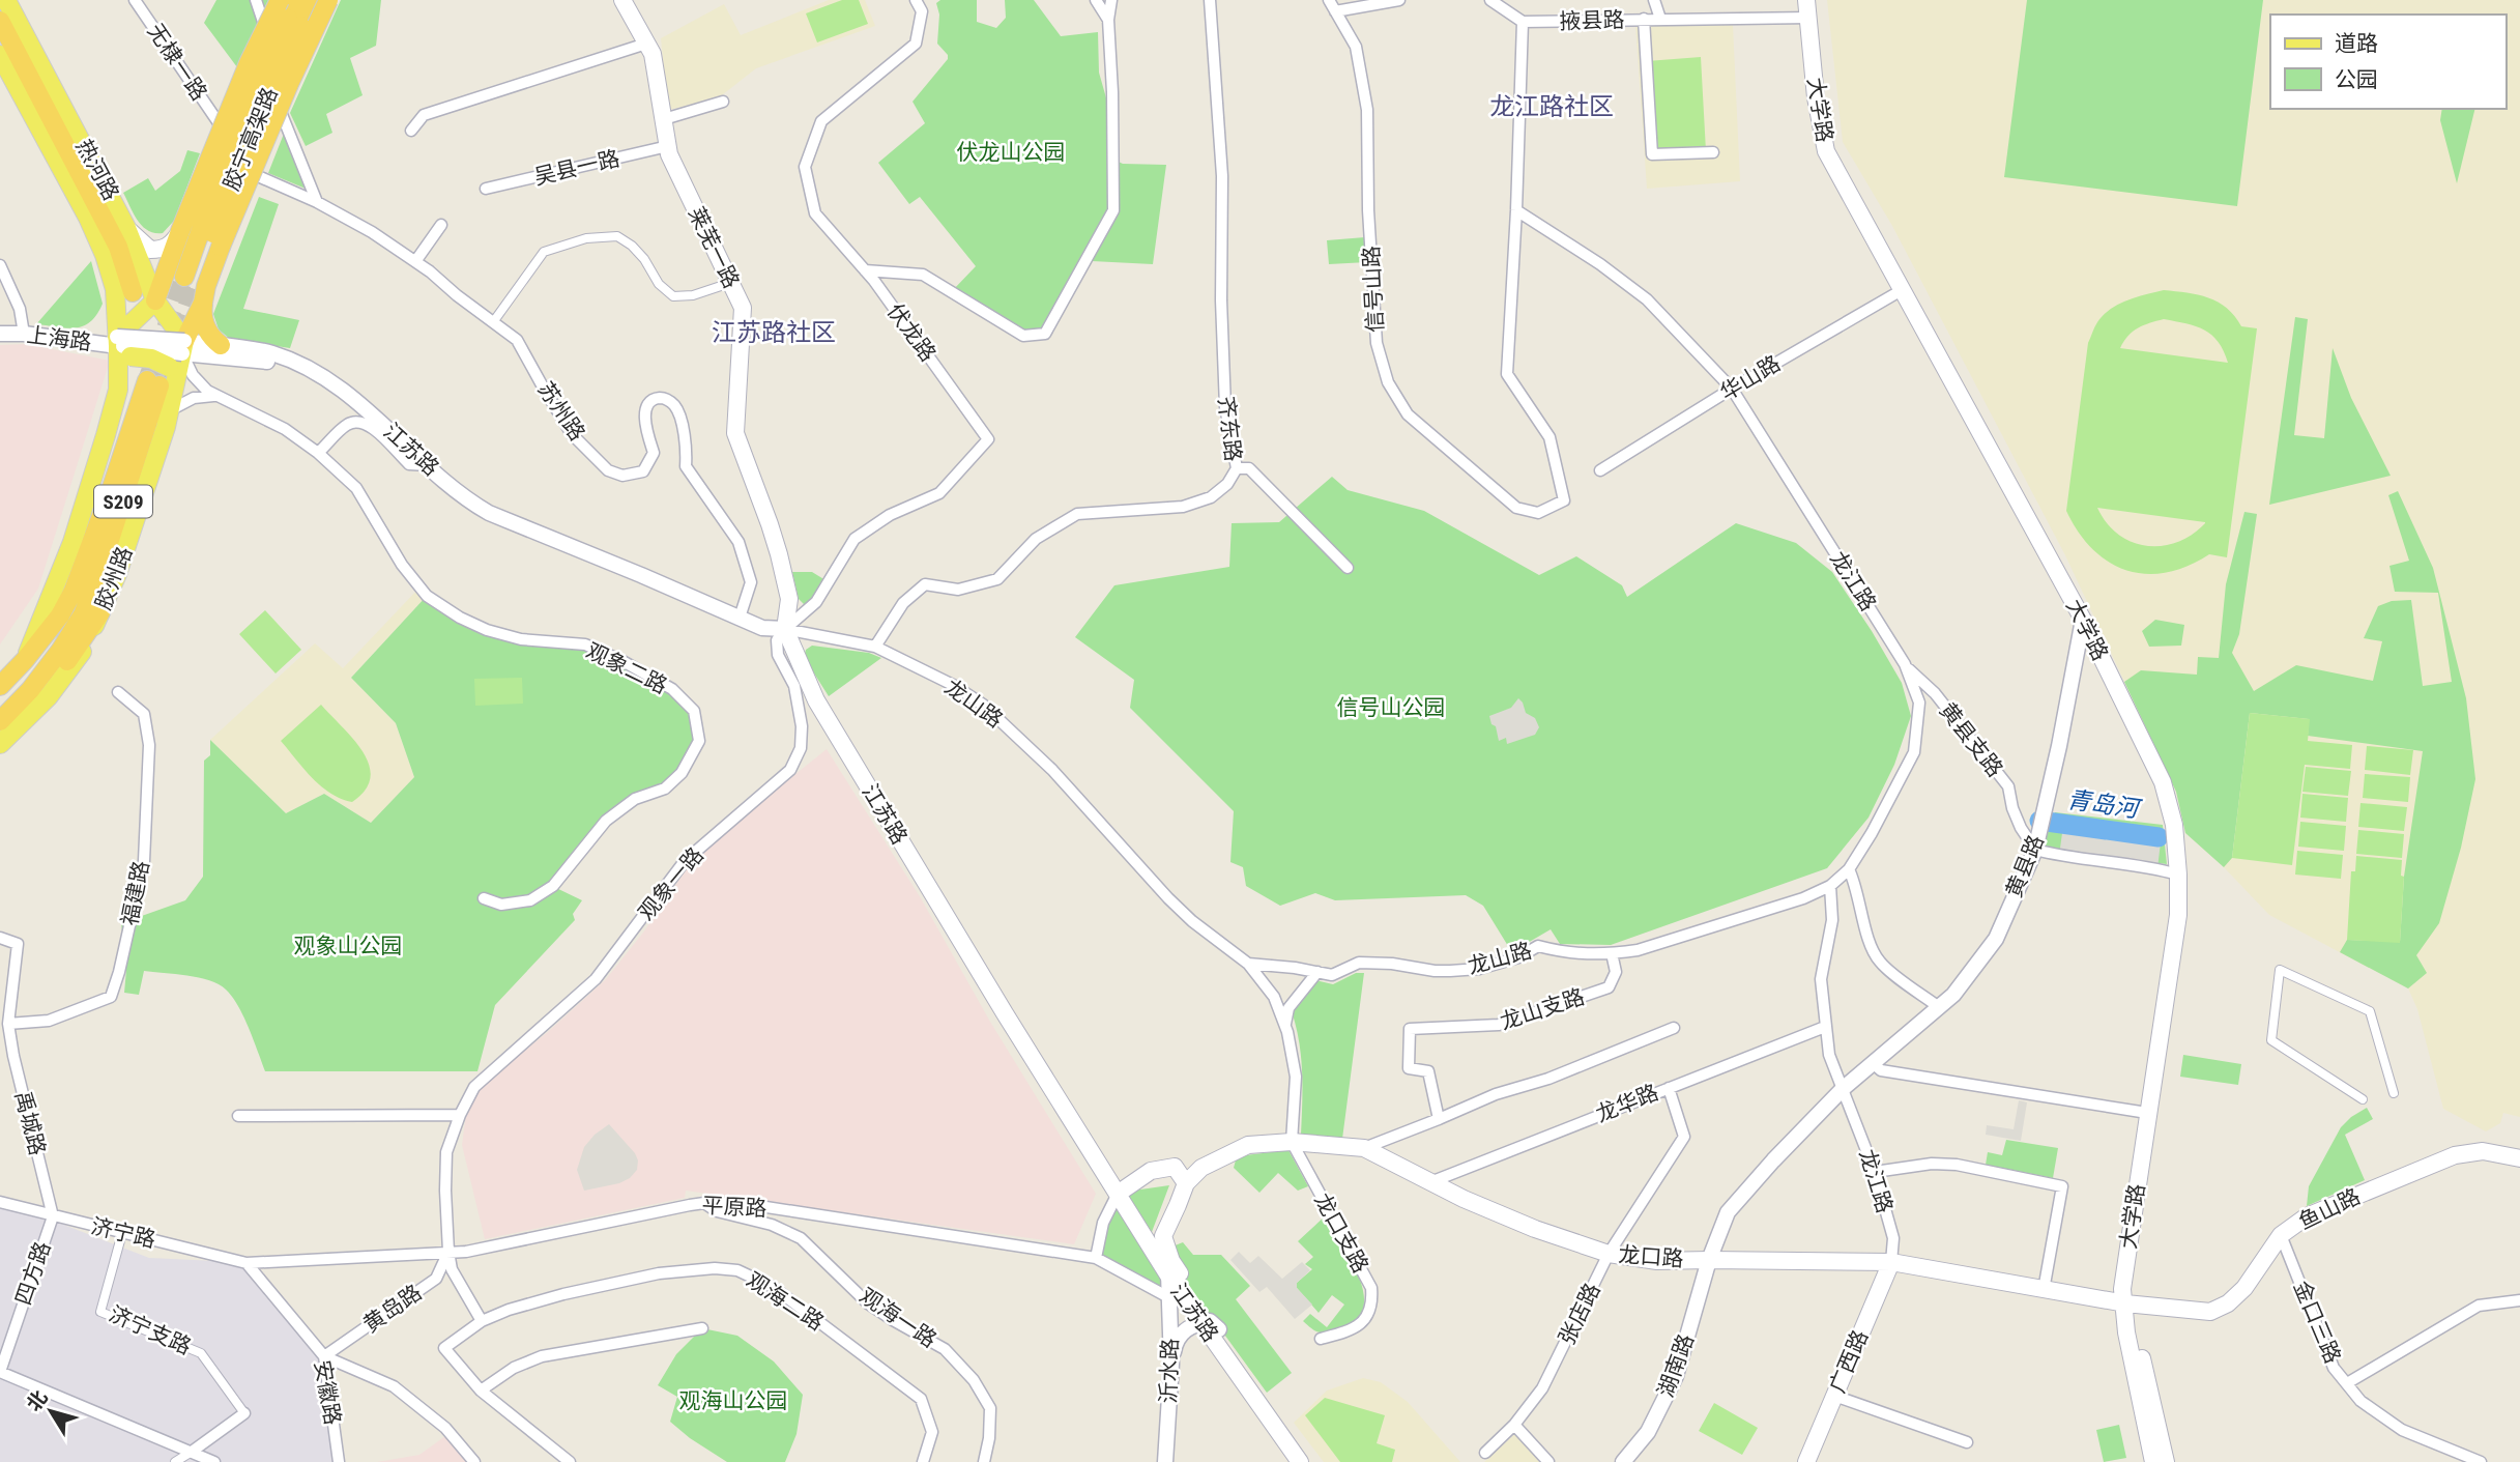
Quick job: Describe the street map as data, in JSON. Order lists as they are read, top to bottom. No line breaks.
{"streets":{"highway":["胶宁高架路","S209"],"main road":["大学路","热河路","莱芜一路","江苏路","胶州路","鱼山路","龙口路","广西路"],"street":["掖县路","无棣一路","吴县一路","信号山路","伏龙路","上海路","华山路","苏州路","齐东路","龙江路","观象二路","龙山路","黄县支路","黄县路","观象一路","福建路","龙山支路","龙华路","禹城路","平原路","济宁路","龙口支路","四方路","观海二路","黄岛路","张店路","观海一路","金口三路","济宁支路","湖南路","沂水路","安徽路"]},"crossings":[["掖县路","大学路"],["无棣一路","苏州路"],["大学路","华山路"],["大学路","黄县路"],["大学路","鱼山路"],["大学路","龙口路"],["吴县一路","莱芜一路"],["热河路","上海路"],["热河路","江苏路"],["热河路","胶州路"],["热河路","观象二路"],["莱芜一路","伏龙路"],["莱芜一路","江苏路"],["莱芜一路","龙山路"],["莱芜一路","观象一路"],["信号山路","龙江路"],["伏龙路","江苏路"],["伏龙路","龙山路"],["伏龙路","观象一路"],["上海路","江苏路"],["上海路","胶州路"],["上海路","观象二路"],["华山路","龙江路"],["苏州路","江苏路"],["齐东路","龙山路"],["江苏路","胶州路"],["江苏路","观象二路"],["江苏路","龙山路"],["江苏路","观象一路"],["江苏路","龙口路"],["江苏路","沂水路"],["S209","胶州路"],["胶州路","观象二路"],["龙江路","龙山路"],["龙江路","黄县支路"],["龙江路","黄县路"],["龙江路","龙华路"],["龙江路","龙口路"],["龙江路","广西路"],["龙山路","观象一路"],["龙山路","龙山支路"],["龙山路","龙口支路"],["龙山路","龙口路"],["黄县支路","黄县路"],["黄县路","龙口路"],["黄县路","湖南路"],["观象一路","平原路"],["观象一路","黄岛路"],["福建路","禹城路"],["龙华路","龙口路"],["龙华路","张店路"],["禹城路","济宁路"],["禹城路","四方路"],["平原路","济宁路"],["平原路","黄岛路"],["平原路","观海一路"],["平原路","沂水路"],["平原路","安徽路"],["鱼山路","龙口路"],["鱼山路","金口三路"],["济宁路","四方路"],["济宁路","济宁支路"],["济宁路","安徽路"],["龙口支路","龙口路"],["龙口路","张店路"],["龙口路","广西路"],["龙口路","湖南路"],["龙口路","沂水路"],["黄岛路","安徽路"]],"districts":["龙江路社区","江苏路社区"],"water":["青岛河"],"parks":["伏龙山公园","信号山公园","观象山公园","观海山公园"],"legend":["道路","公园"],"north":"top left"}
